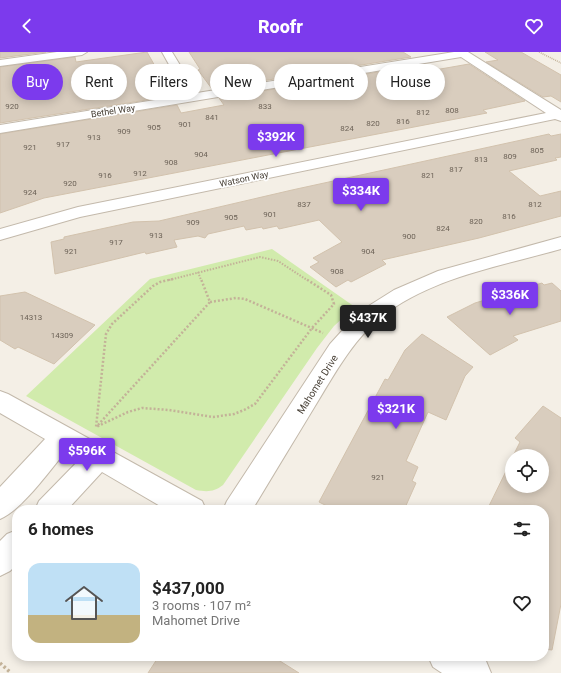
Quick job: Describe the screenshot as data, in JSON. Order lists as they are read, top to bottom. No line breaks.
{"streets":{"street":["Bethel Way","Watson Way","Mahomet Drive"]},"house_numbers":["920","833","808","812","841","816","820","901","905","824","909","913","917","921","805","904","809","813","908","817","912","916","821","920","924","837","812","901","816","905","820","909","824","913","900","917","921","904","908","14313","14309","921"],"page":{"header":"Roofr","chip":["Buy","Rent","Filters","New","Apartment","House"],"price":["$392K","$334K","$336K","$437K","$321K","$596K"],"heading":"6 homes","list":[{"name":"$437,000","note":"3 rooms · 107 m² · Mahomet Drive"}]}}
